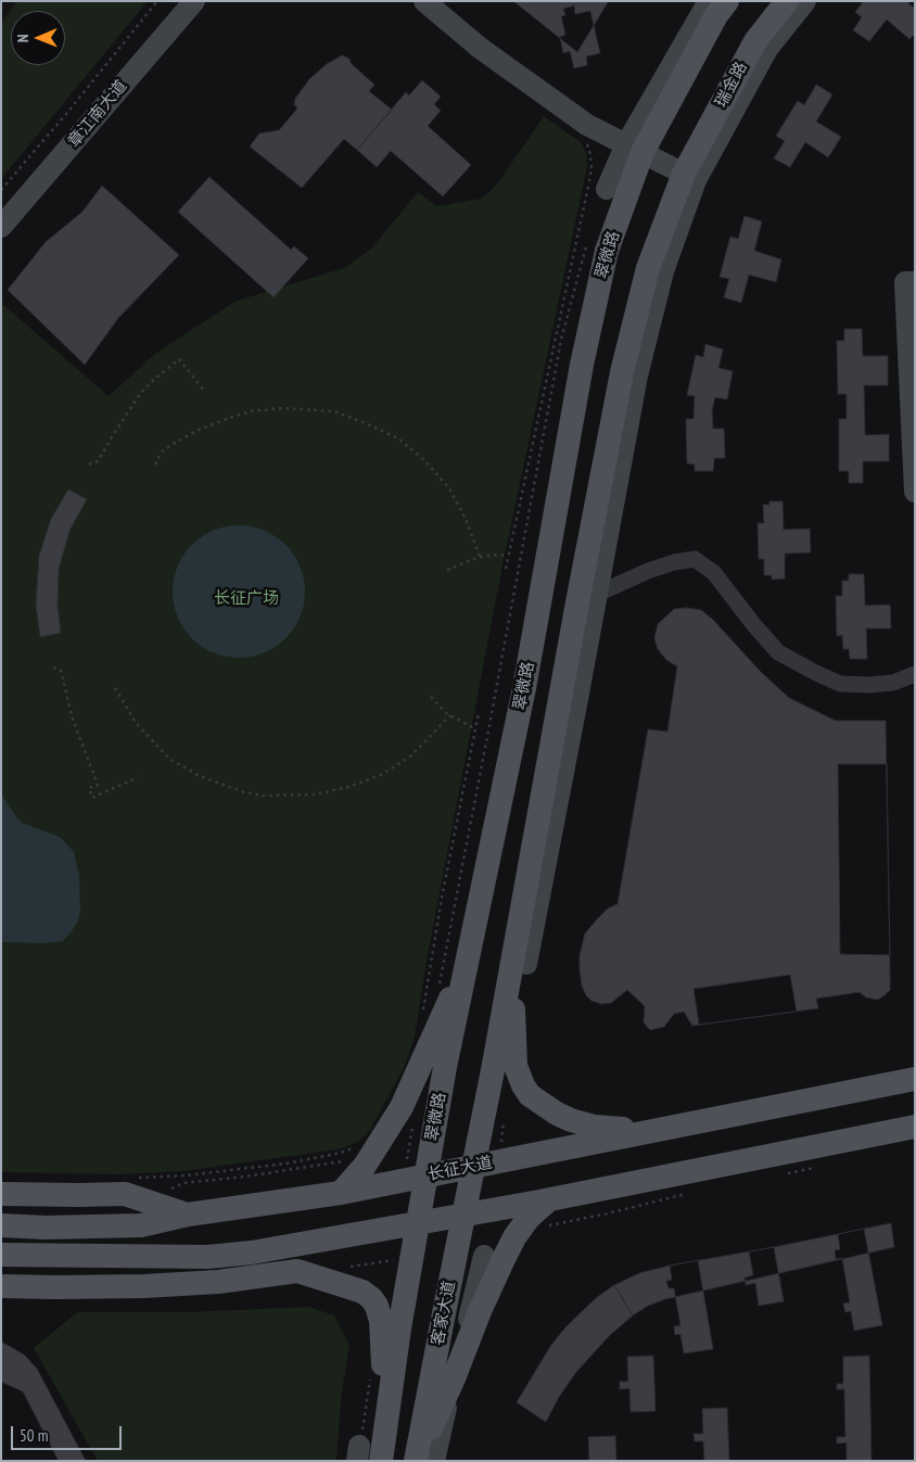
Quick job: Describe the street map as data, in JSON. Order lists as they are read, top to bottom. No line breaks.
{"streets":{"main road":["瑞金路","翠微路","长征大道","客家大道"],"street":["章江南大道"]},"crossings":[["翠微路","长征大道"],["长征大道","客家大道"]],"parks":["长征广场"],"scale_bar":"50 m","north":"left"}
